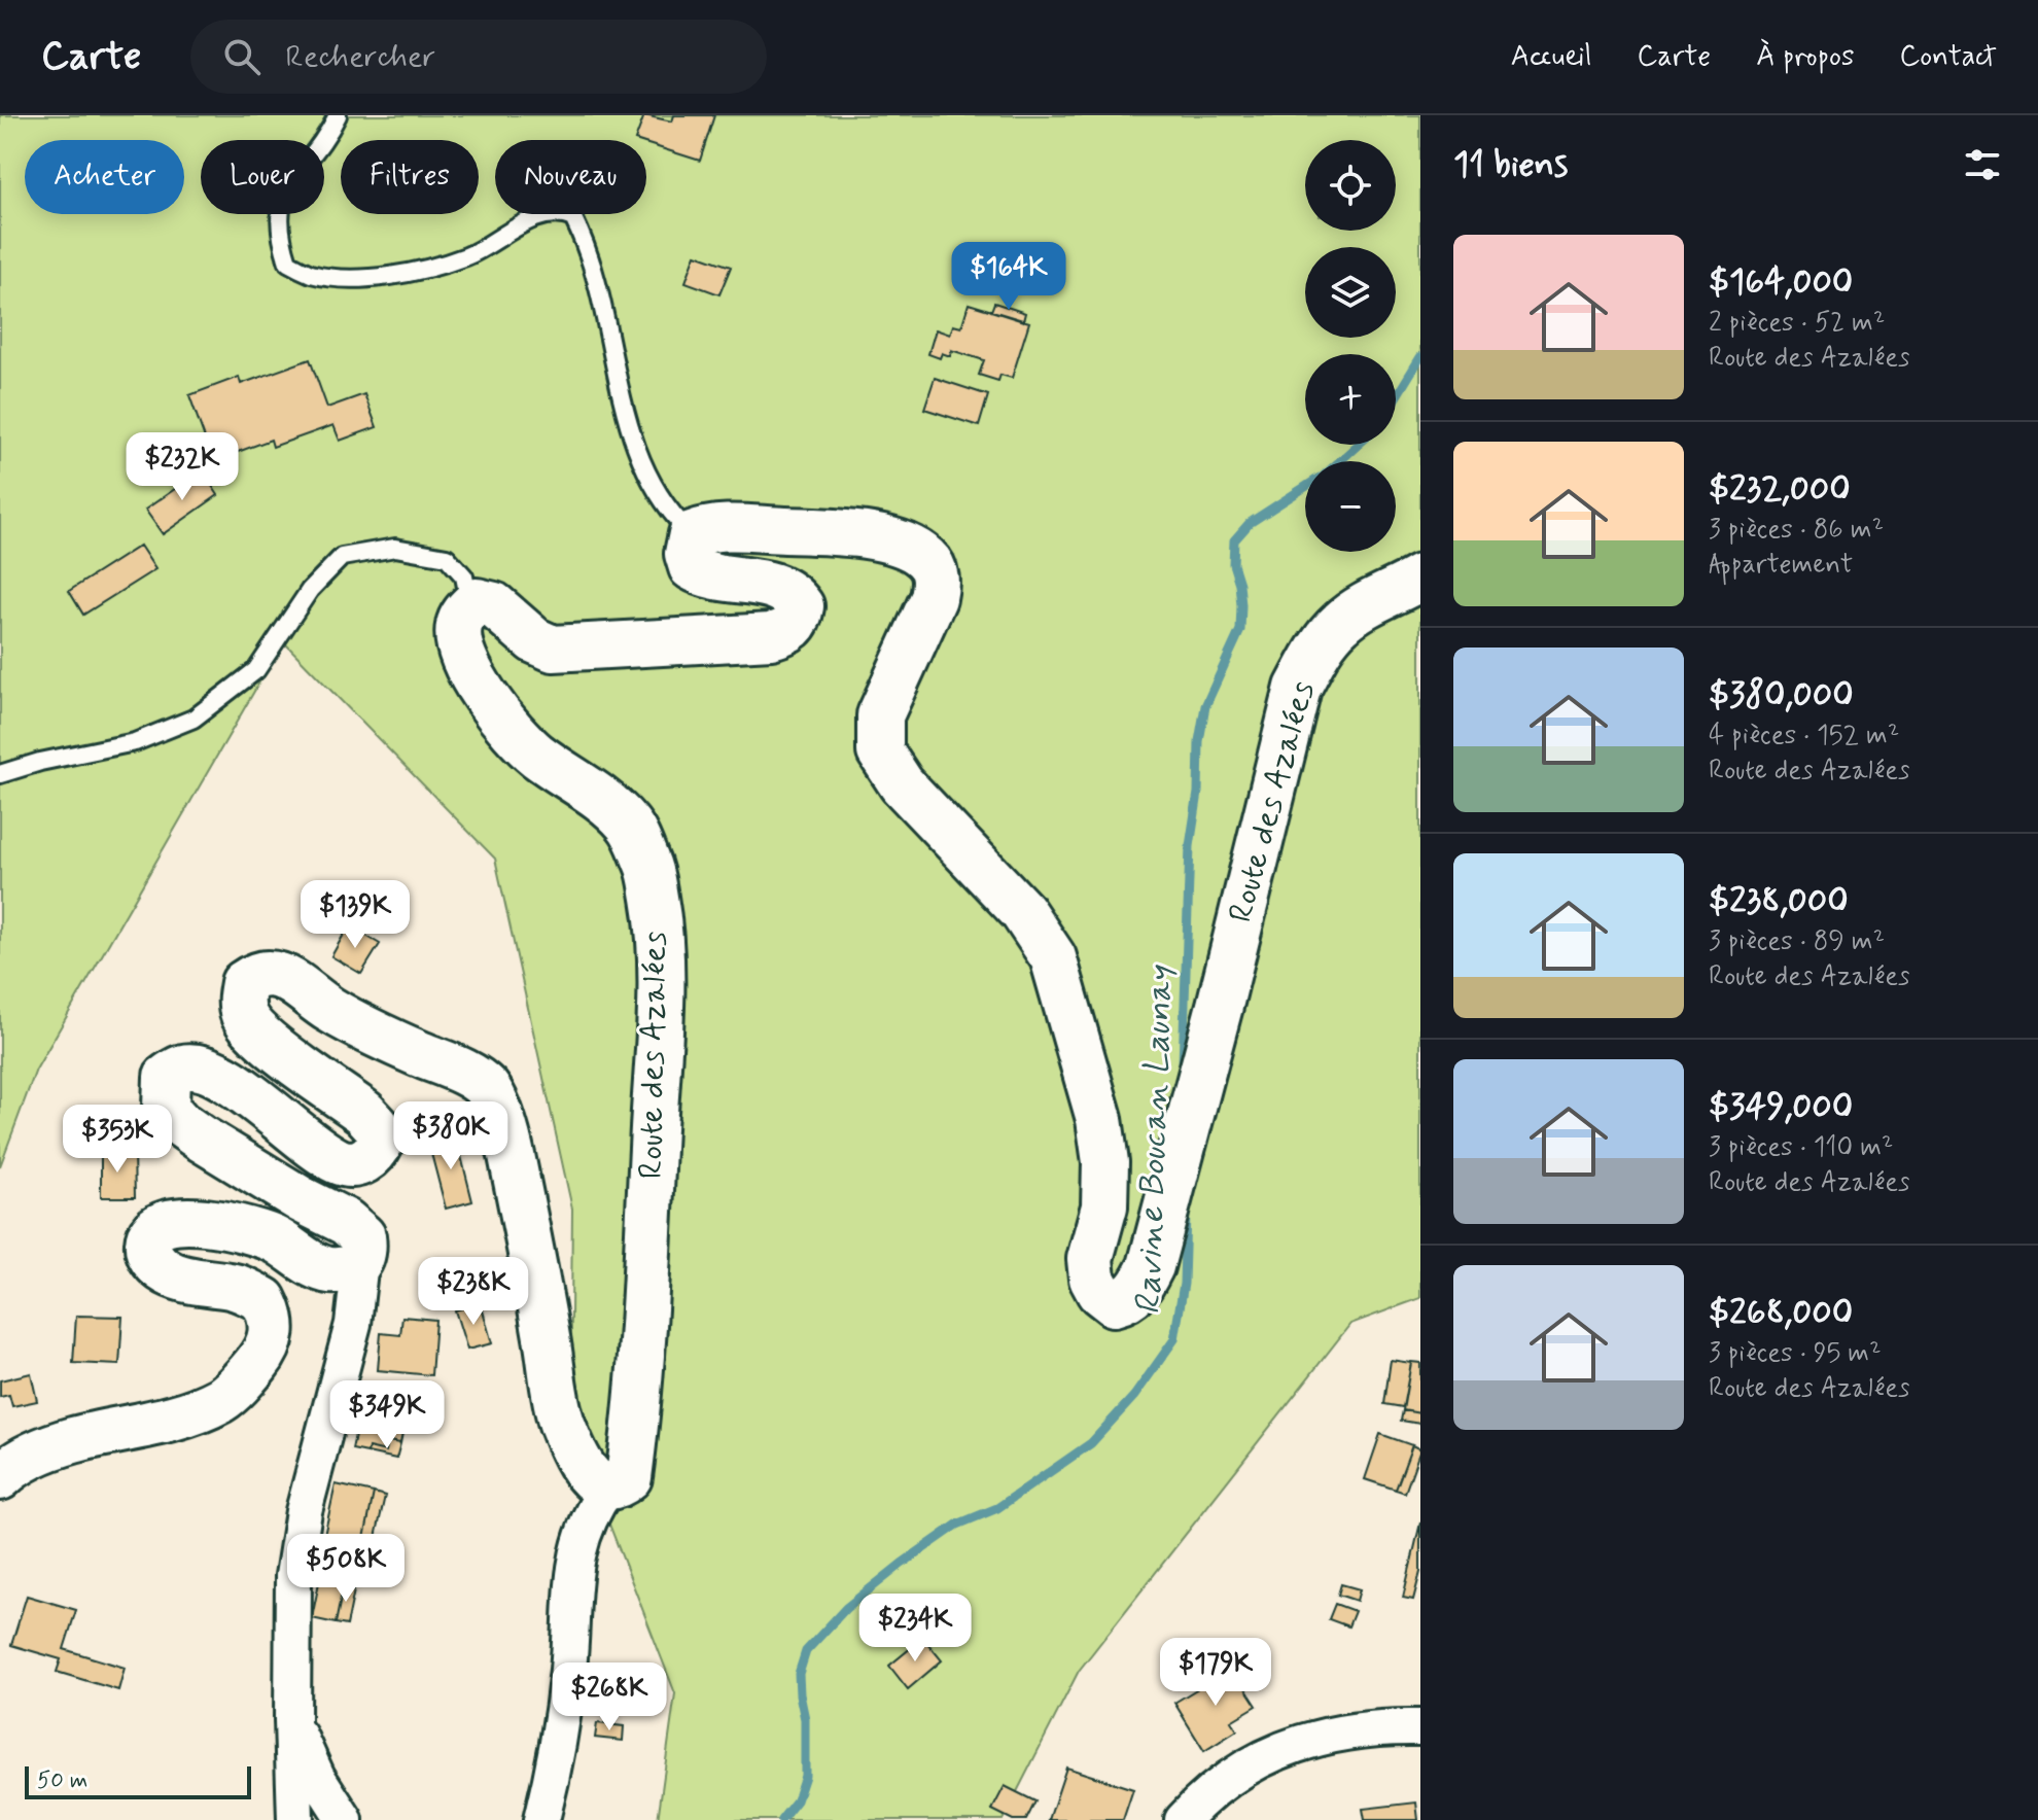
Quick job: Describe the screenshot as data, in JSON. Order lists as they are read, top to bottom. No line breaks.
{"streets":{"main road":["Route des Azalées"]},"water":["Ravine Boucan Launay"],"scale_bar":"50 m","page":{"header":"Carte","search":"Rechercher","nav":["Accueil","Carte","À propos","Contact"],"heading":"11 biens","map_buttons":["+","−"],"chip":["Acheter","Louer","Filtres","Nouveau"],"list":[{"name":"$164,000","note":"2 pièces · 52 m² · Route des Azalées"},{"name":"$232,000","note":"3 pièces · 86 m² · Appartement"},{"name":"$380,000","note":"4 pièces · 152 m² · Route des Azalées"},{"name":"$238,000","note":"3 pièces · 89 m² · Route des Azalées"},{"name":"$349,000","note":"3 pièces · 110 m² · Route des Azalées"},{"name":"$268,000","note":"3 pièces · 95 m² · Route des Azalées"}],"price":["$164K","$232K","$139K","$380K","$353K","$238K","$349K","$508K","$234K","$179K","$268K"],"scale":"50 m"}}
